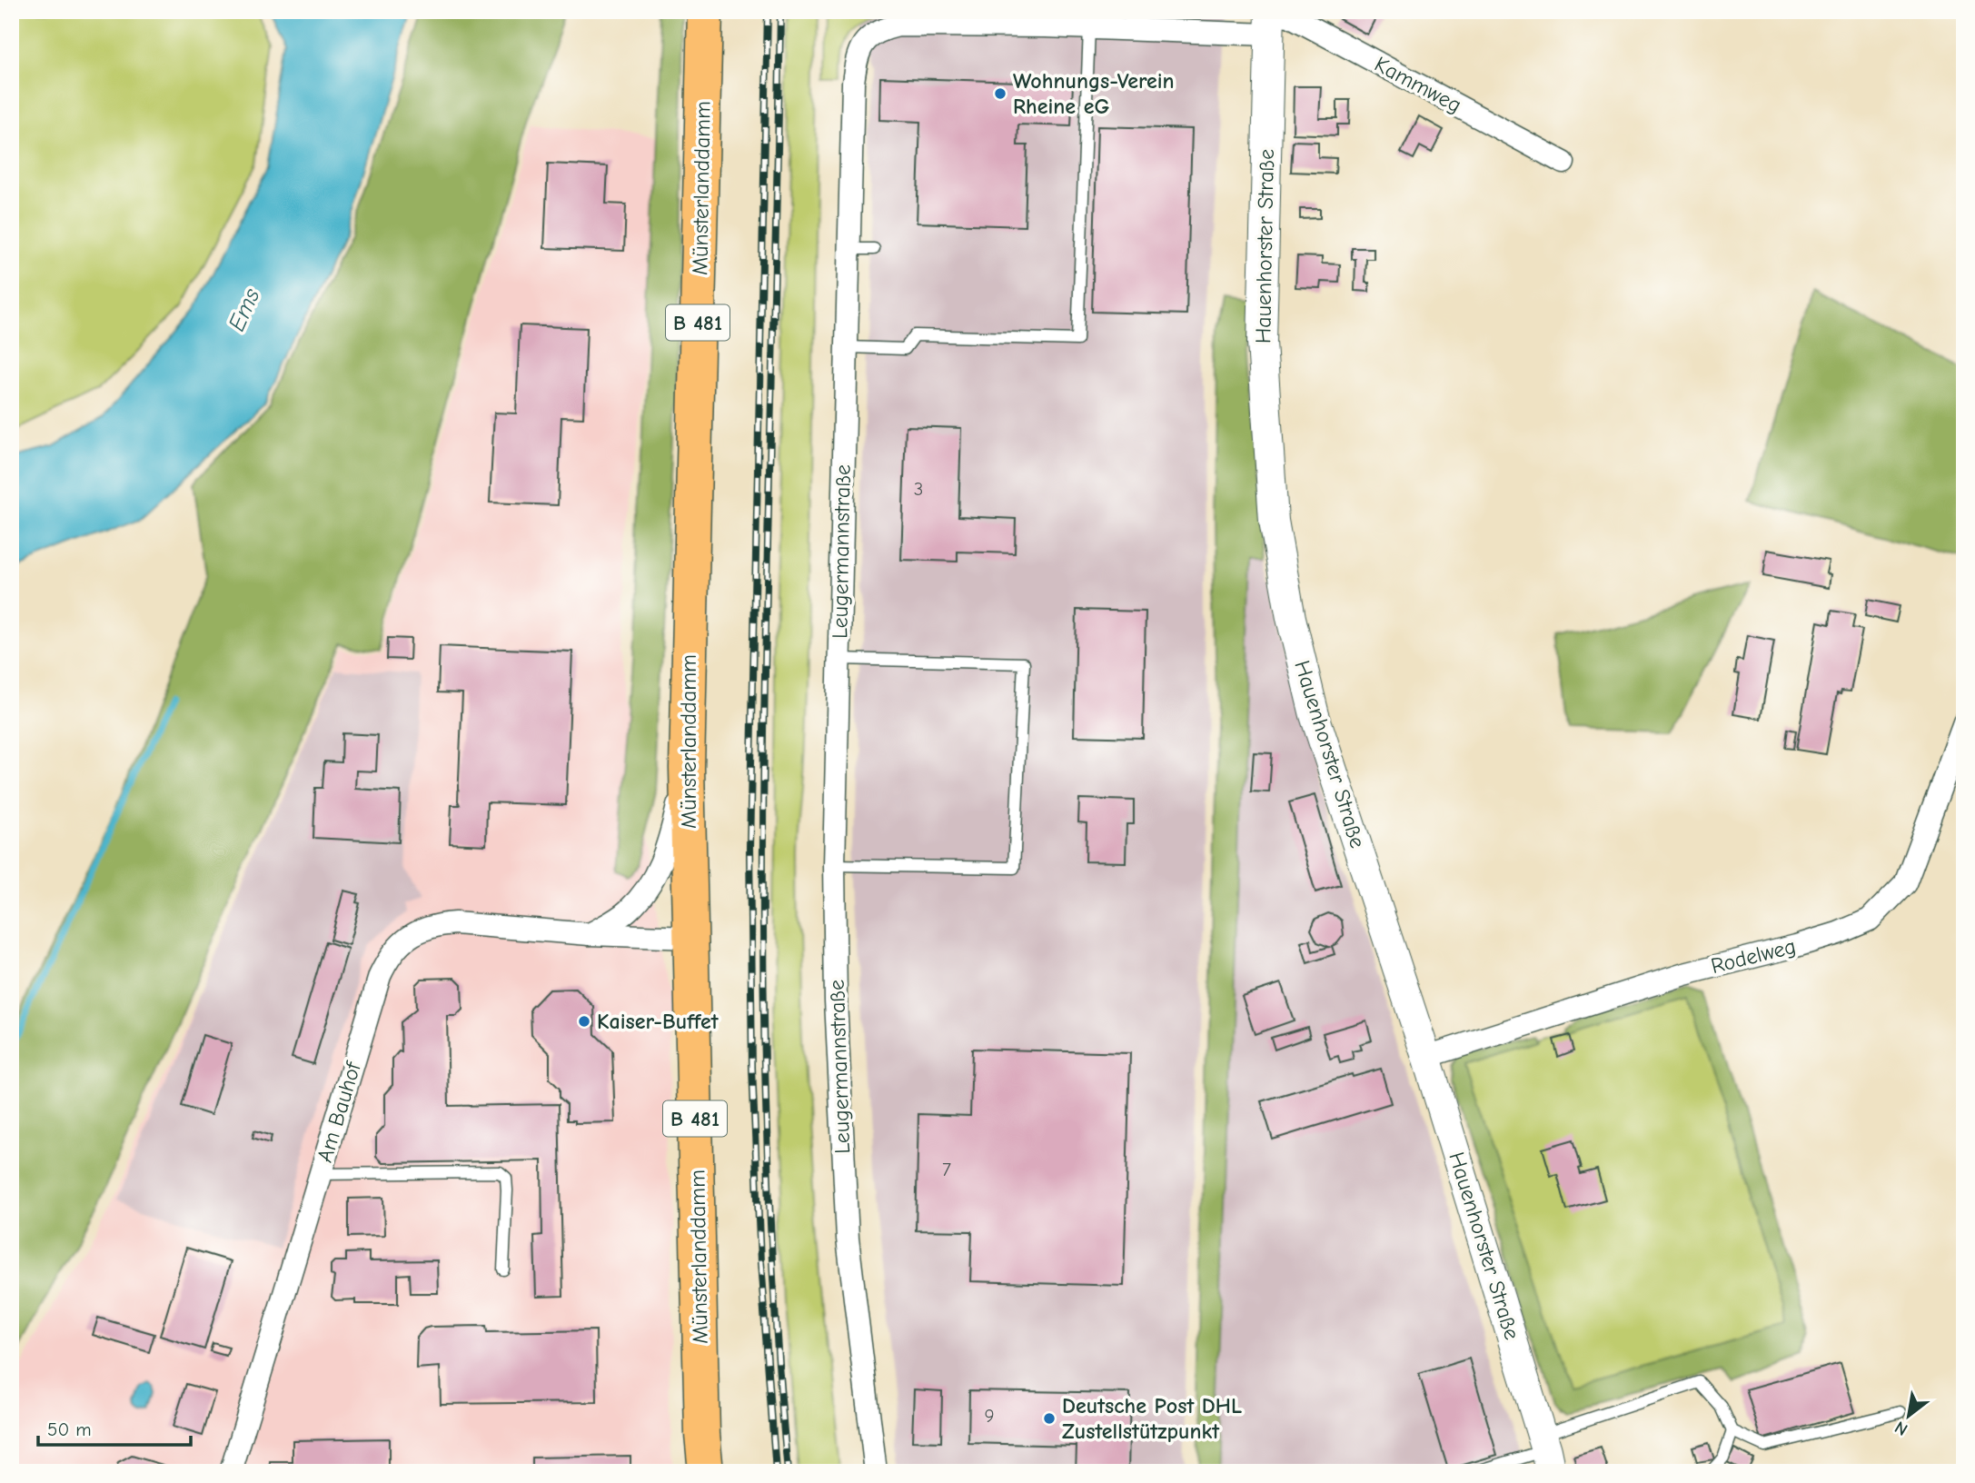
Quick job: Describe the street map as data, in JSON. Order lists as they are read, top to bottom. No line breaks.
{"streets":{"main road":["Münsterlanddamm","B 481"],"street":["Kammweg","Hauenhorster Straße","Leugermannstraße","Rodelweg","Am Bauhof"]},"crossings":[["Kammweg","Hauenhorster Straße"],["Kammweg","Leugermannstraße"],["Münsterlanddamm","Am Bauhof"],["Hauenhorster Straße","Leugermannstraße"],["Hauenhorster Straße","Rodelweg"]],"water":["Ems"],"places":["Wohnungs-Verein Rheine eG","Kaiser-Buffet","Deutsche Post DHL Zustellstützpunkt"],"house_numbers":["3","7","9"],"scale_bar":"50 m","north":"bottom left"}
